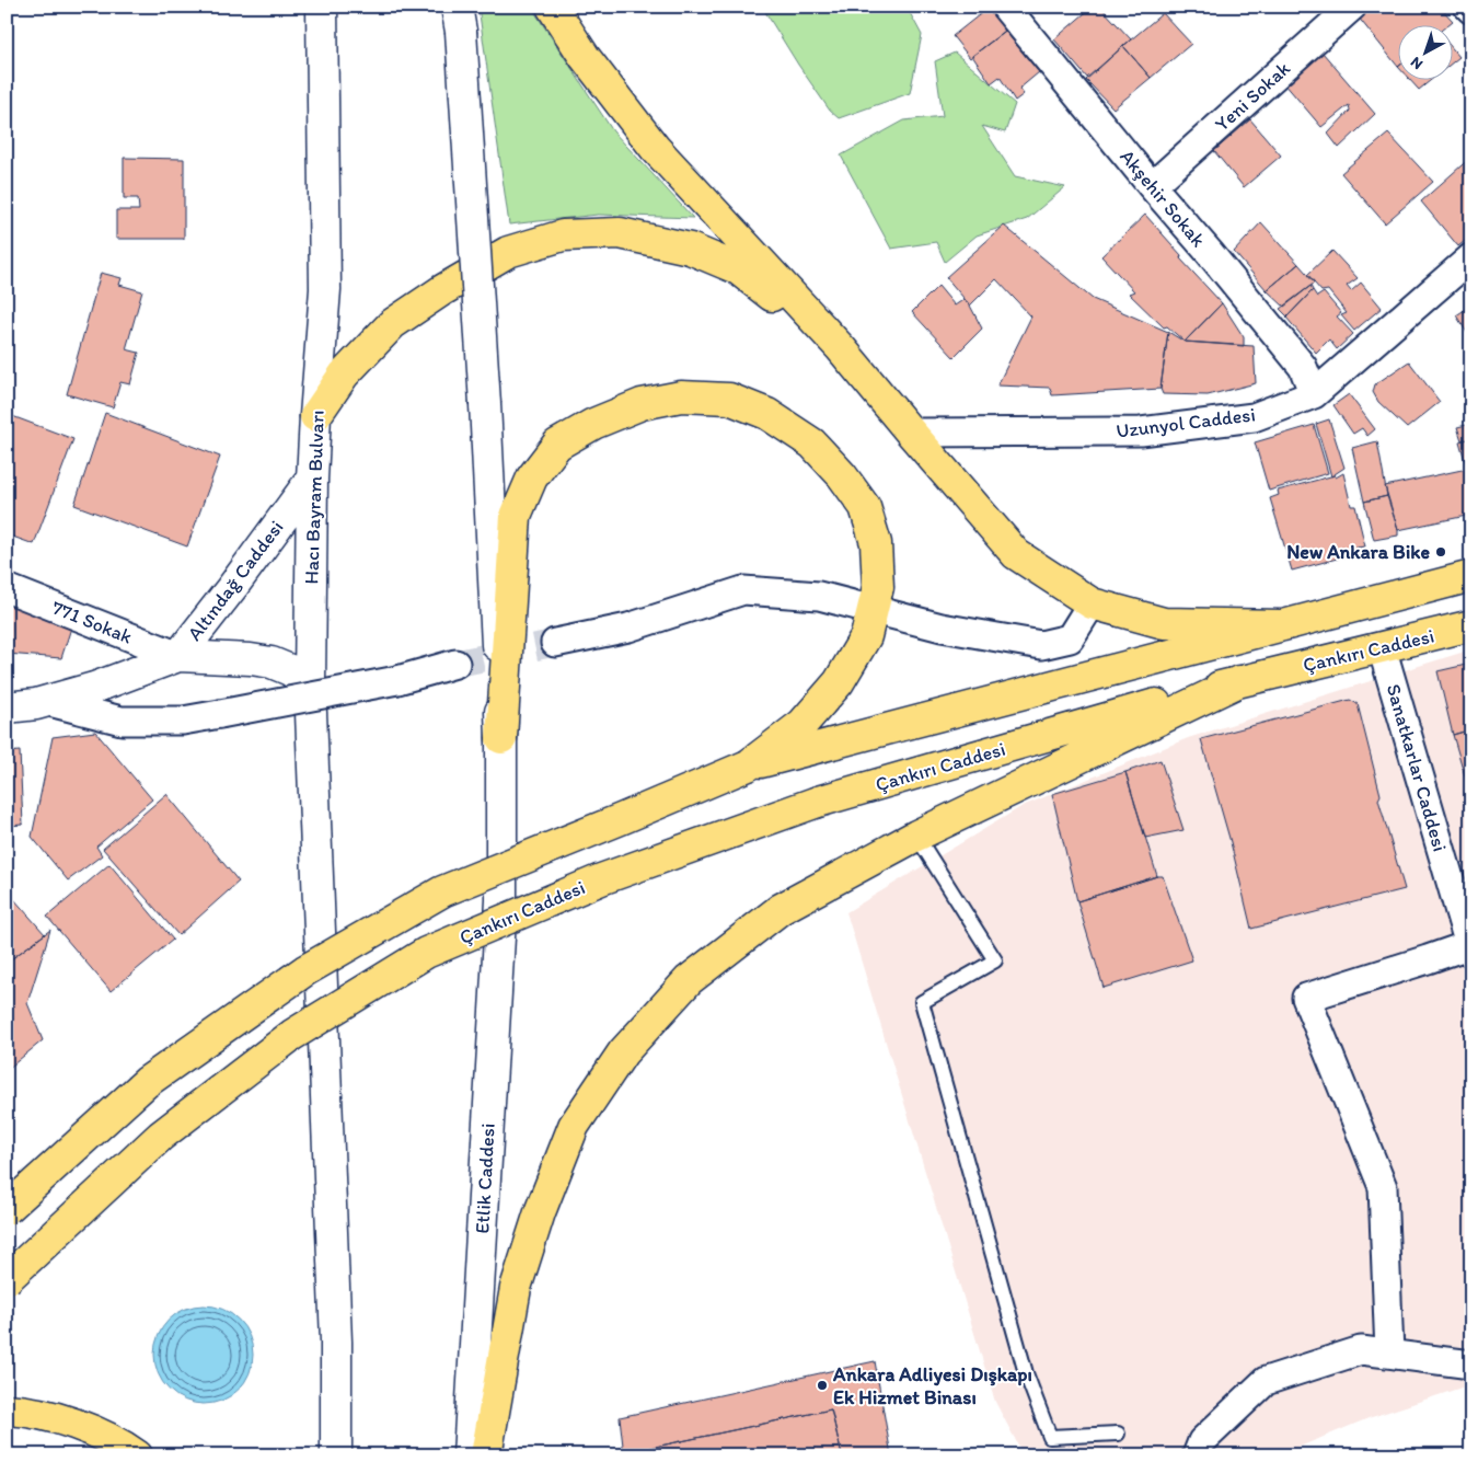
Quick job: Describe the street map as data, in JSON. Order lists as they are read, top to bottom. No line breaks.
{"streets":{"main road":["Hacı Bayram Bulvarı","Altındağ Caddesi","Çankırı Caddesi","Etlik Caddesi"],"street":["Yeni Sokak","Akşehir Sokak","Uzunyol Caddesi","771 Sokak","Sanatkarlar Caddesi"]},"crossings":[["Yeni Sokak","Akşehir Sokak"],["Akşehir Sokak","Uzunyol Caddesi"],["Hacı Bayram Bulvarı","Altındağ Caddesi"],["Altındağ Caddesi","771 Sokak"],["Çankırı Caddesi","Sanatkarlar Caddesi"]],"places":["New Ankara Bike","Ankara Adliyesi Dışkapı Ek Hizmet Binası"],"north":"bottom left"}
